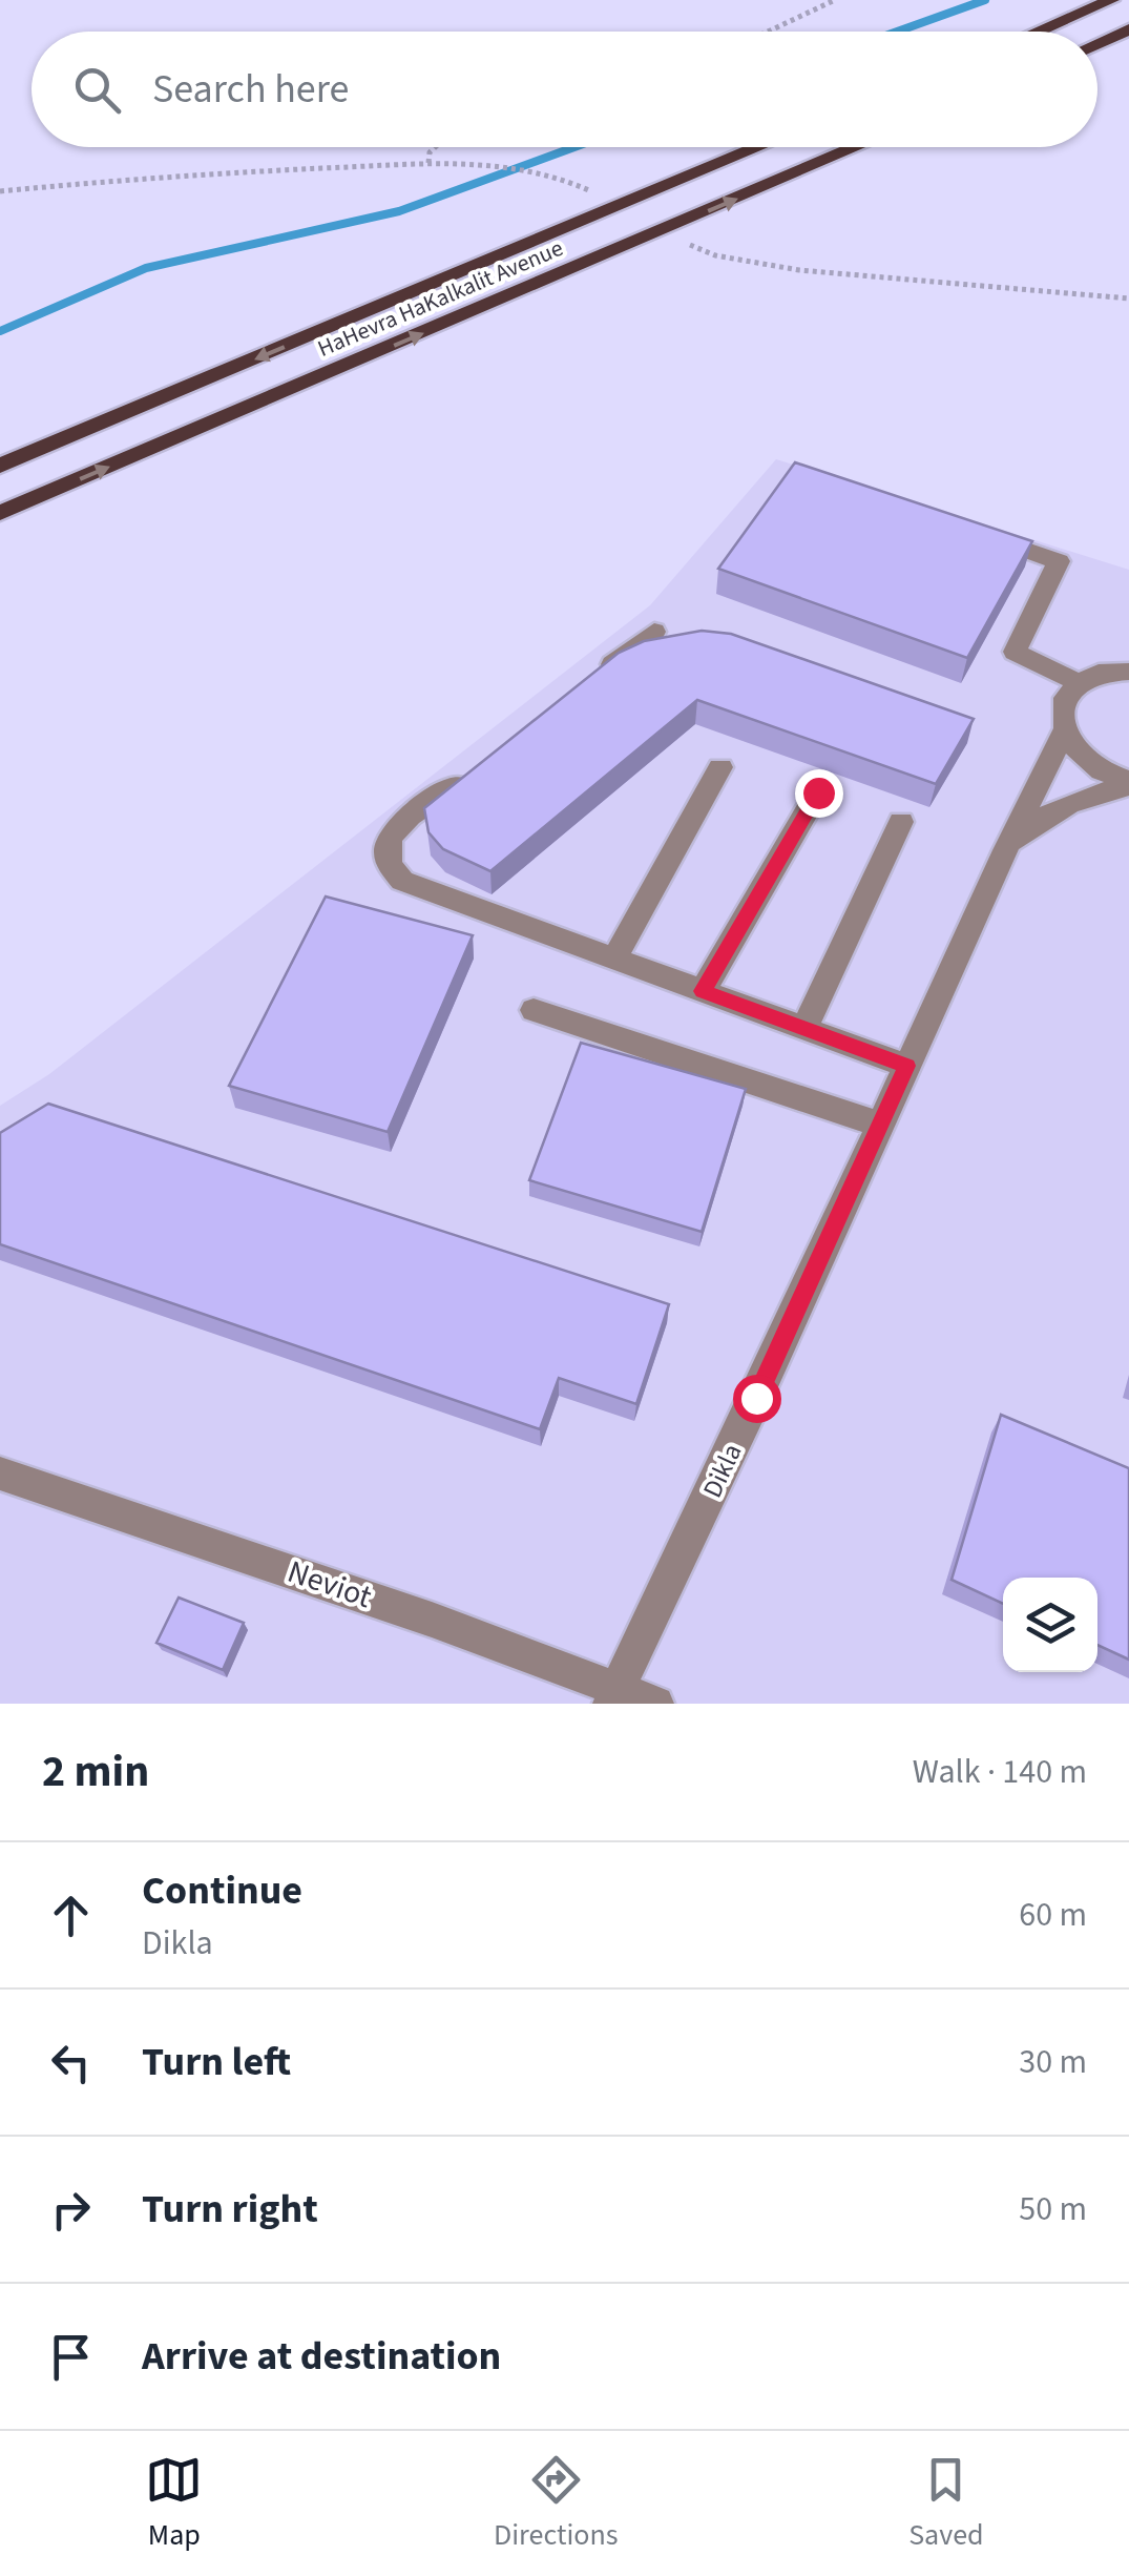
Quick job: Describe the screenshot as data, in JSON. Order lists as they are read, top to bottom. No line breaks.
{"streets":{"main road":["HaHevra HaKalkalit Avenue"],"street":["Dikla","Neviot"]},"crossings":[["Dikla","Neviot"]],"page":{"search":"Search here","heading":["2 min","Walk · 140 m"],"list":[["Continue","Dikla","60 m"],["Turn left","30 m"],["Turn right","50 m"],"Arrive at destination"],"nav":["Map","Directions","Saved"]}}
